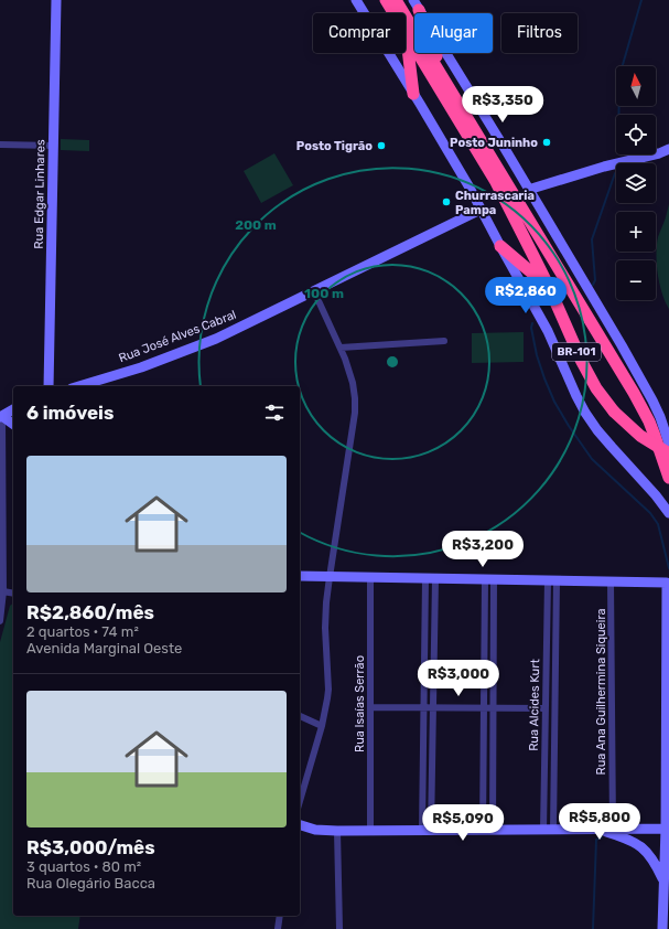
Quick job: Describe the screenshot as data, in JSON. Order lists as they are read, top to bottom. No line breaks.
{"streets":{"highway":["BR-101"],"main road":["Rua Edgar Linhares","Rua José Alves Cabral"],"street":["Rua Ana Guilhermina Siqueira","Rua Isaías Serrão","Rua Alcides Kurt"]},"places":["Posto Juninho","Posto Tigrão","Churrascaria Pampa"],"north":"top","page":{"chip":["Comprar","Alugar","Filtros"],"map_buttons":["+","−"],"price":["R$3,350","R$2,860","R$3,200","R$3,000","R$5,800","R$5,090"],"heading":"6 imóveis","list":[{"name":"R$2,860/mês","note":"2 quartos · 74 m² · Avenida Marginal Oeste"},{"name":"R$3,000/mês","note":"3 quartos · 80 m² · Rua Olegário Bacca"}]},"rings":["200 m","100 m"]}
